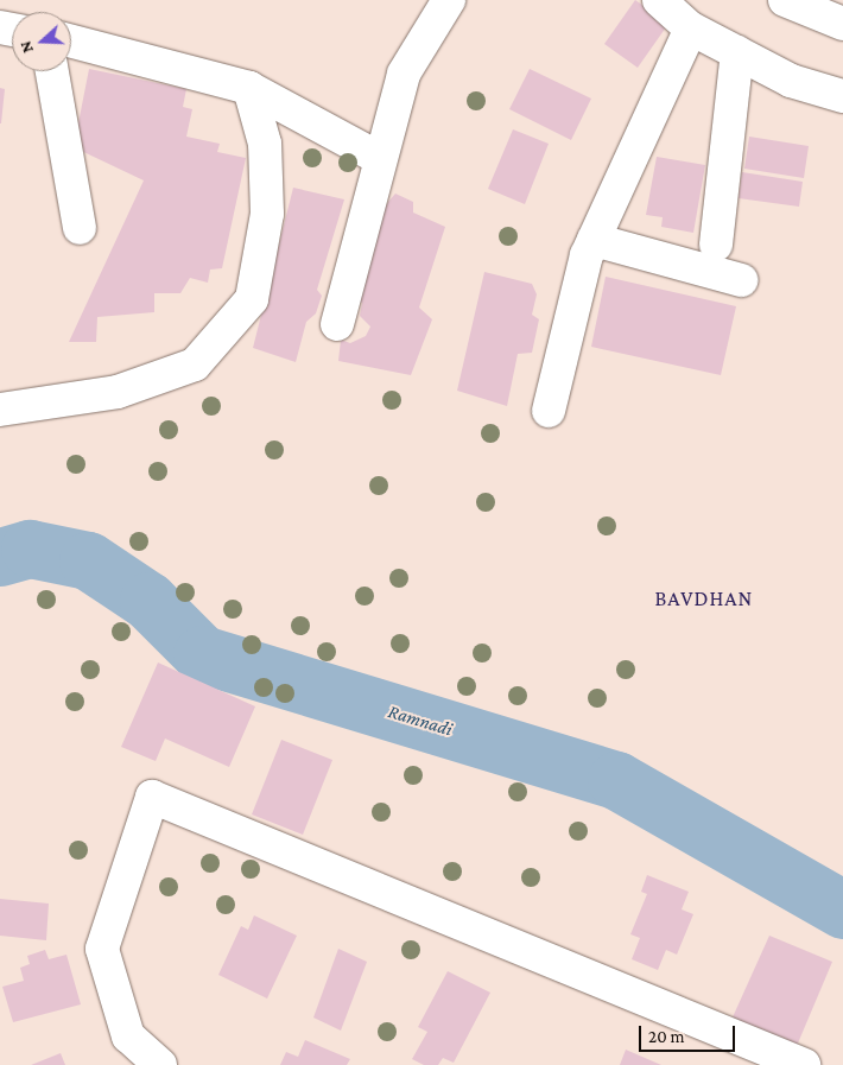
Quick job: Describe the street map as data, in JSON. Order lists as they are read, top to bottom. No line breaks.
{"districts":["BAVDHAN"],"water":["Ramnadi"],"scale_bar":"20 m","north":"left"}
